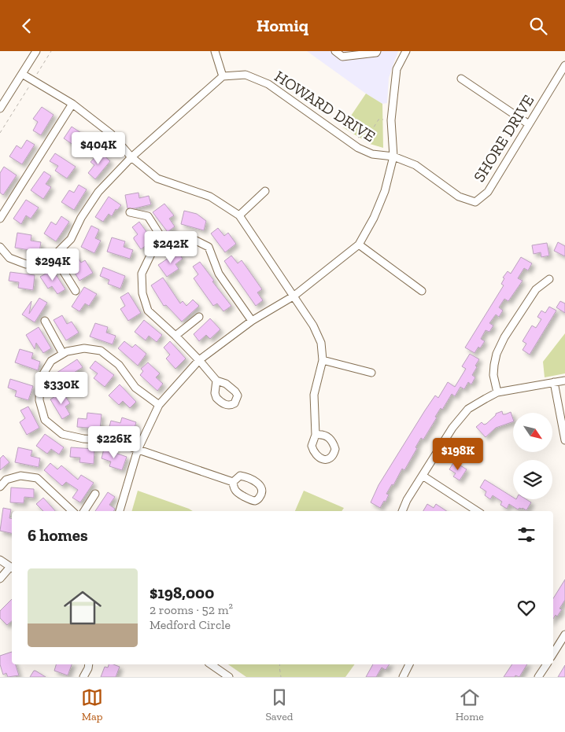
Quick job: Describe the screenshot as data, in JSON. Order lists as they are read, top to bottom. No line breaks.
{"streets":{"street":["HOWARD DRIVE","SHORE DRIVE"]},"crossings":[["HOWARD DRIVE","SHORE DRIVE"]],"north":"bottom right","page":{"header":"Homiq","price":["$404K","$242K","$294K","$330K","$226K","$198K"],"heading":"6 homes","list":[{"name":"$198,000","note":"2 rooms · 52 m² · Medford Circle"}],"tabs":["Map","Saved","Home"]}}
